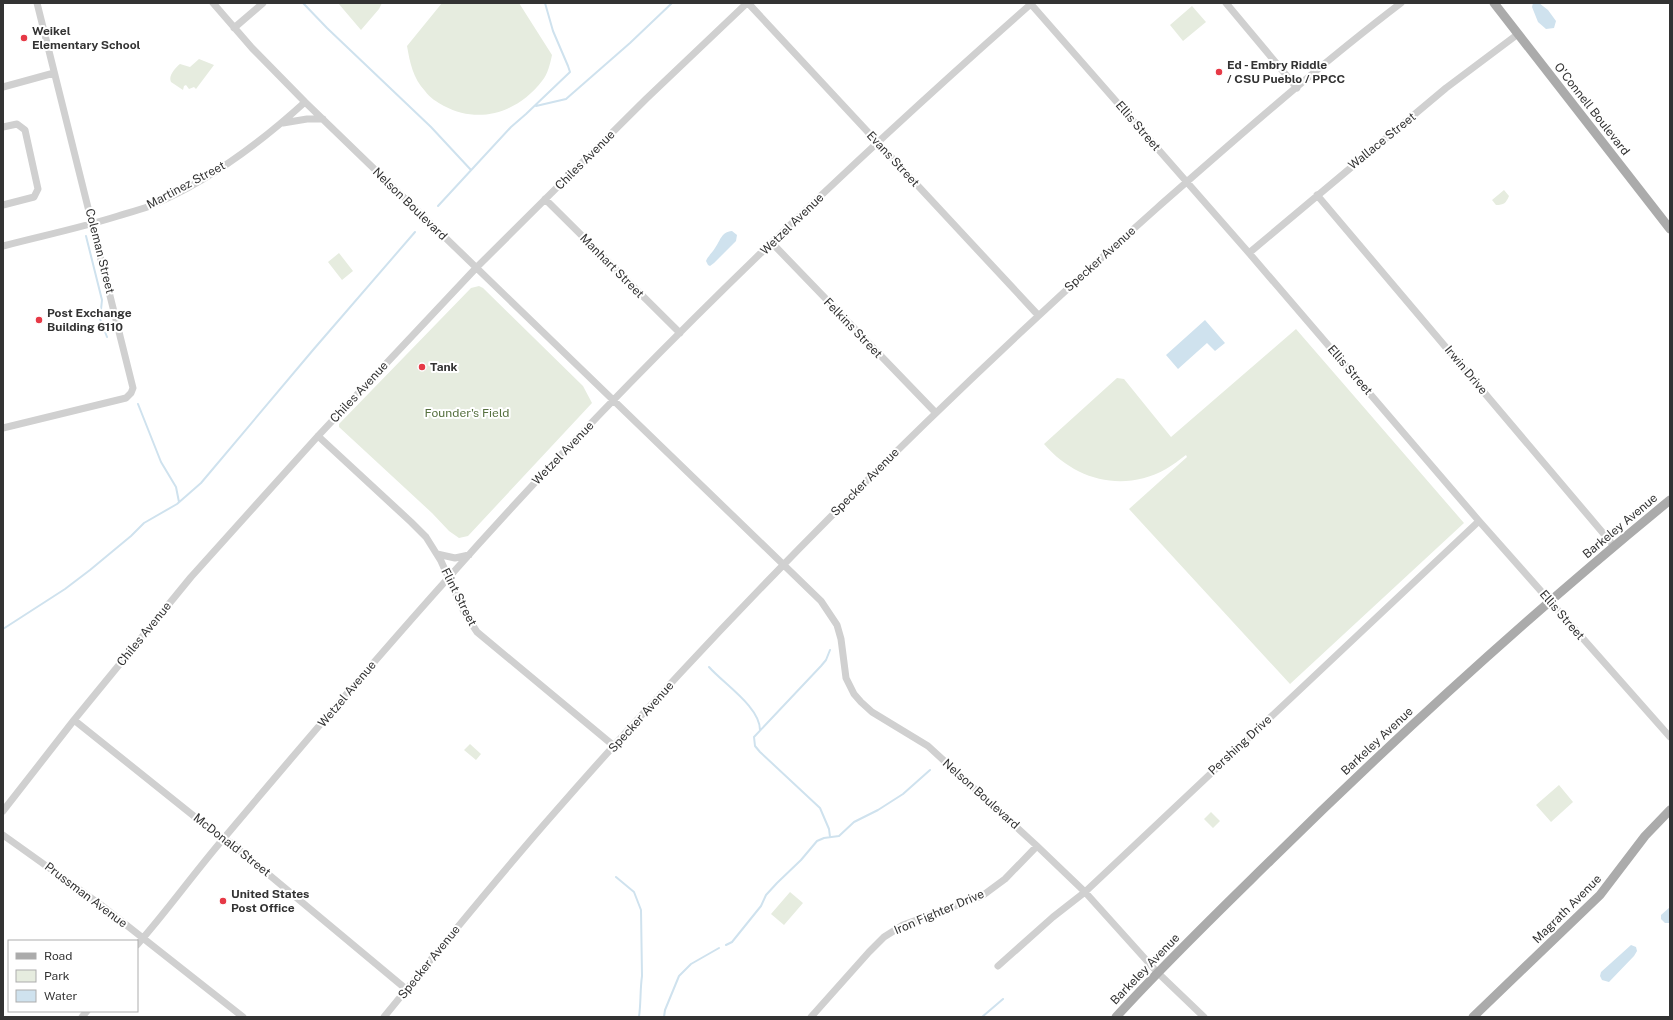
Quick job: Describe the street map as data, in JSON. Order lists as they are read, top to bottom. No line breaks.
{"streets":{"main road":["O'Connell Boulevard","Barkeley Avenue","Magrath Avenue"],"street":["Ellis Street","Wallace Street","Evans Street","Chiles Avenue","Martinez Street","Nelson Boulevard","Wetzel Avenue","Coleman Street","Specker Avenue","Manhart Street","Felkins Street","Irwin Drive","Flint Street","Pershing Drive","McDonald Street","Prussman Avenue","Iron Fighter Drive"]},"crossings":[["O'Connell Boulevard","Wallace Street"],["Ellis Street","Wallace Street"],["Ellis Street","Wetzel Avenue"],["Ellis Street","Specker Avenue"],["Ellis Street","Barkeley Avenue"],["Ellis Street","Pershing Drive"],["Wallace Street","Irwin Drive"],["Evans Street","Chiles Avenue"],["Evans Street","Wetzel Avenue"],["Evans Street","Specker Avenue"],["Chiles Avenue","Nelson Boulevard"],["Chiles Avenue","Manhart Street"],["Chiles Avenue","Flint Street"],["Chiles Avenue","McDonald Street"],["Martinez Street","Nelson Boulevard"],["Martinez Street","Coleman Street"],["Nelson Boulevard","Wetzel Avenue"],["Nelson Boulevard","Specker Avenue"],["Nelson Boulevard","Barkeley Avenue"],["Nelson Boulevard","Pershing Drive"],["Nelson Boulevard","Iron Fighter Drive"],["Wetzel Avenue","Manhart Street"],["Wetzel Avenue","Felkins Street"],["Wetzel Avenue","Flint Street"],["Wetzel Avenue","McDonald Street"],["Wetzel Avenue","Prussman Avenue"],["Specker Avenue","Felkins Street"],["Specker Avenue","Flint Street"],["Specker Avenue","McDonald Street"],["Irwin Drive","Barkeley Avenue"]],"parks":["Founder's Field"],"places":["Weikel Elementary School","Ed - Embry Riddle / CSU Pueblo / PPCC","Post Exchange Building 6110","Tank","United States Post Office"],"legend":["Road","Park","Water"]}
